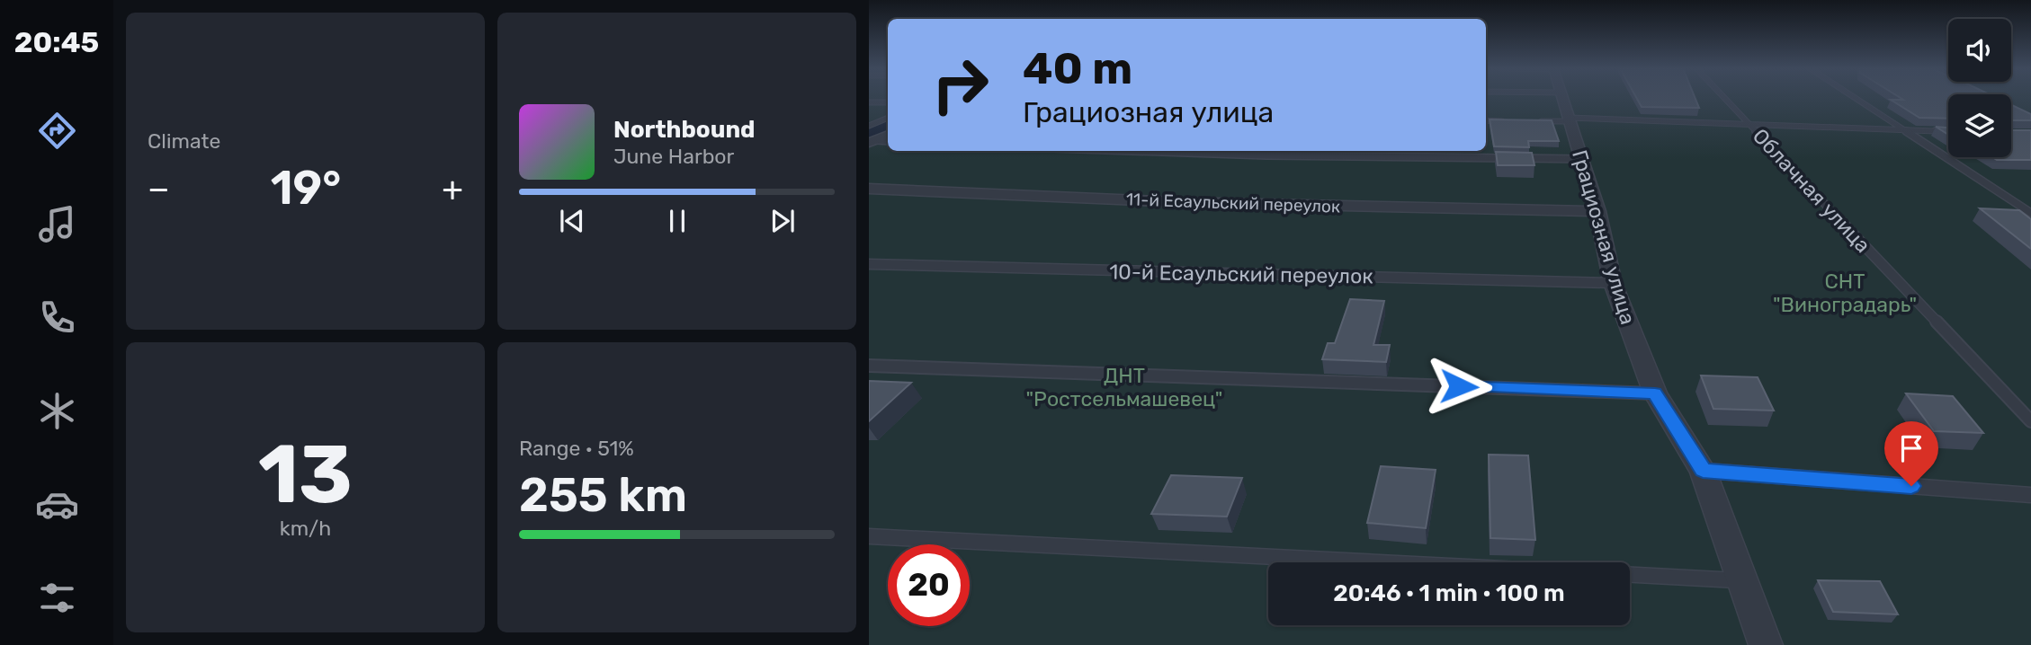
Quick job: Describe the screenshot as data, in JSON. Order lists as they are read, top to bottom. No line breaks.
{"streets":{"street":["11-й Есаульский переулок","Грациозная улица"],"lane":["Облачная улица","10-й Есаульский переулок"]},"crossings":[["11-й Есаульский переулок","Грациозная улица"],["Грациозная улица","10-й Есаульский переулок"]],"parks":["СНТ \"Виноградарь\"","ДНТ \"Ростсельмашевец\""],"page":{"tabs":"20:45","tile":["Climate",["13","km/h"],["Range · 51%","255 km"]],"turn":["40 m","Грациозная улица"],"song":["Northbound","June Harbor"],"heat":["−","19°","+"],"limit":"20","trip":"20:46 · 1 min · 100 m"}}
